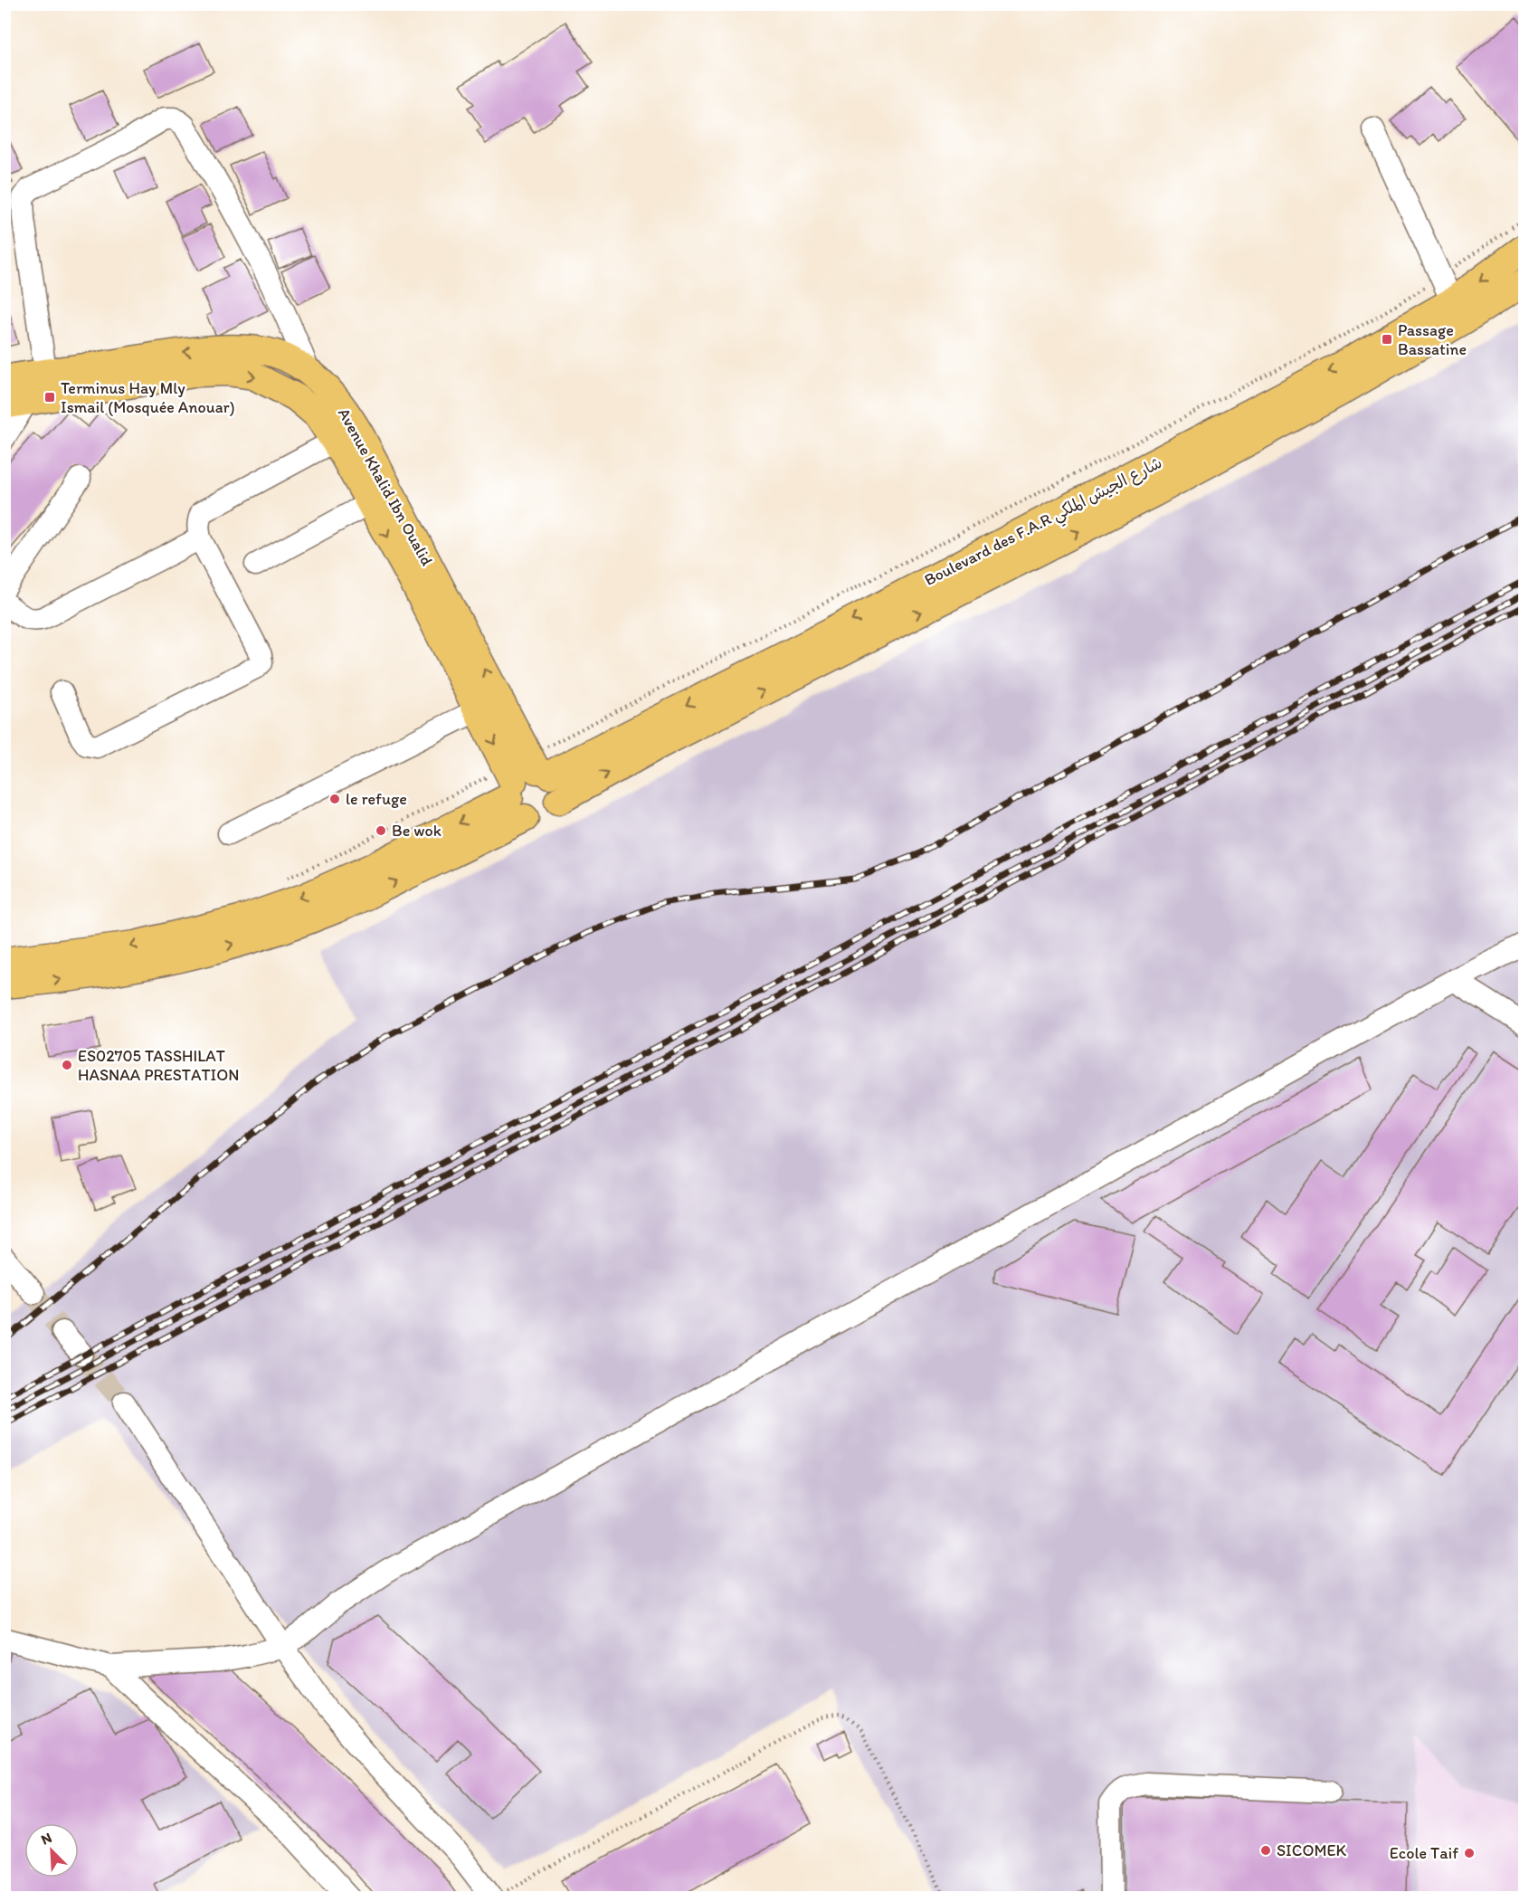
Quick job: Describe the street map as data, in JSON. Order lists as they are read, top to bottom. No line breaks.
{"streets":{"main road":["Avenue Khalid Ibn Oualid","Boulevard des F.A.R شارع الجيش الملكي"]},"crossings":[["Avenue Khalid Ibn Oualid","Boulevard des F.A.R شارع الجيش الملكي"]],"places":{"transit":["Passage Bassatine","Terminus Hay Mly Ismail (Mosquée Anouar)"],"other":["le refuge","Be wok","ES02705 TASSHILAT HASNAA PRESTATION","SICOMEK","Ecole Taif"]},"north":"top left"}
